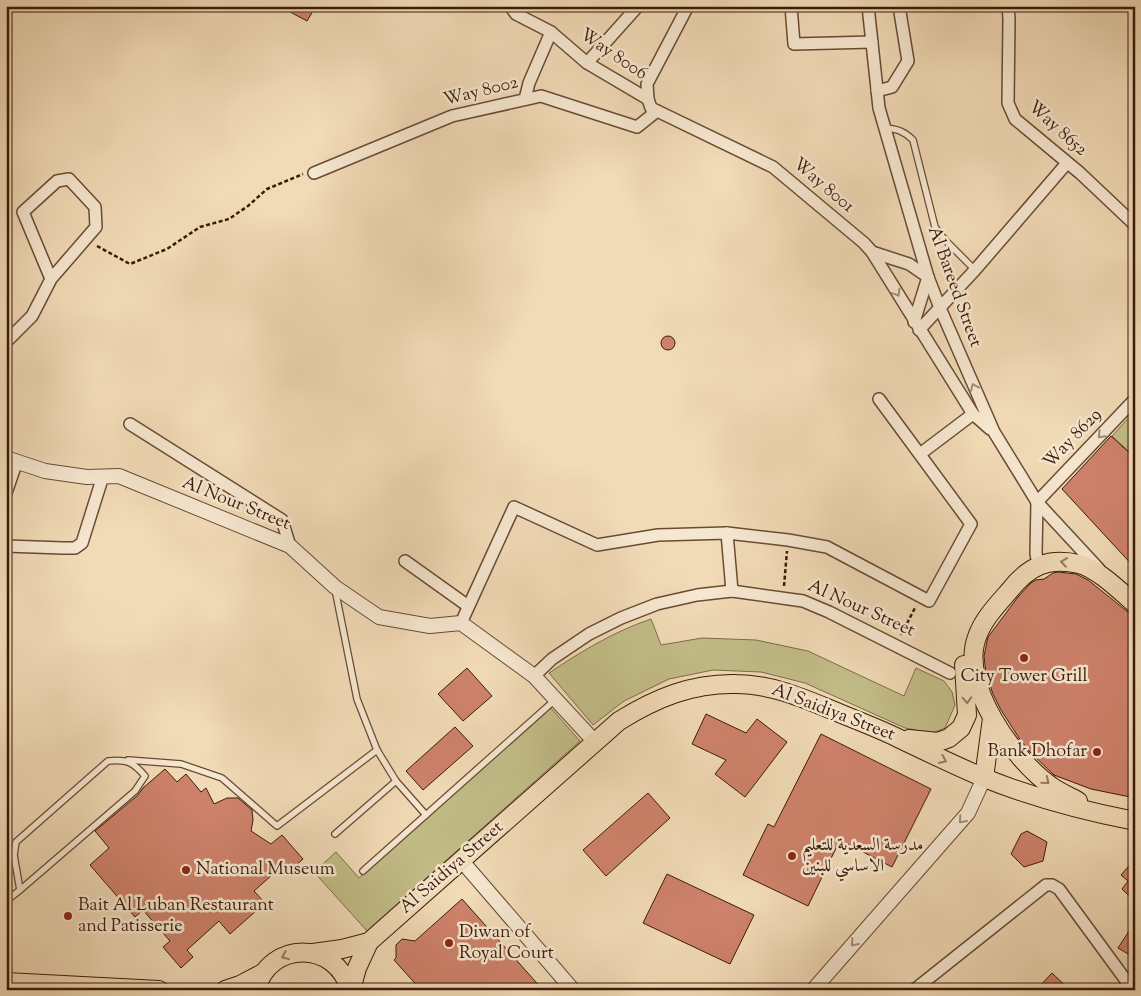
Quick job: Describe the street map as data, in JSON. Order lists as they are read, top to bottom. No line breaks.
{"streets":{"main road":["Al Saidiya Street"],"street":["Way 8006","Way 8002","Way 8652","Way 8001","Al Bareed Street","Way 8629","Al Nour Street"]},"crossings":[["Way 8006","Way 8001"],["Way 8002","Way 8001"],["Way 8001","Al Bareed Street"],["Al Bareed Street","Way 8629"]],"one_way":["Way 8629"],"places":["City Tower Grill","Bank Dhofar","مدرسة السعدية للتعليم الاساسي للبنين","National Museum","Bait Al Luban Restaurant and Patisserie","Diwan of Royal Court"]}
